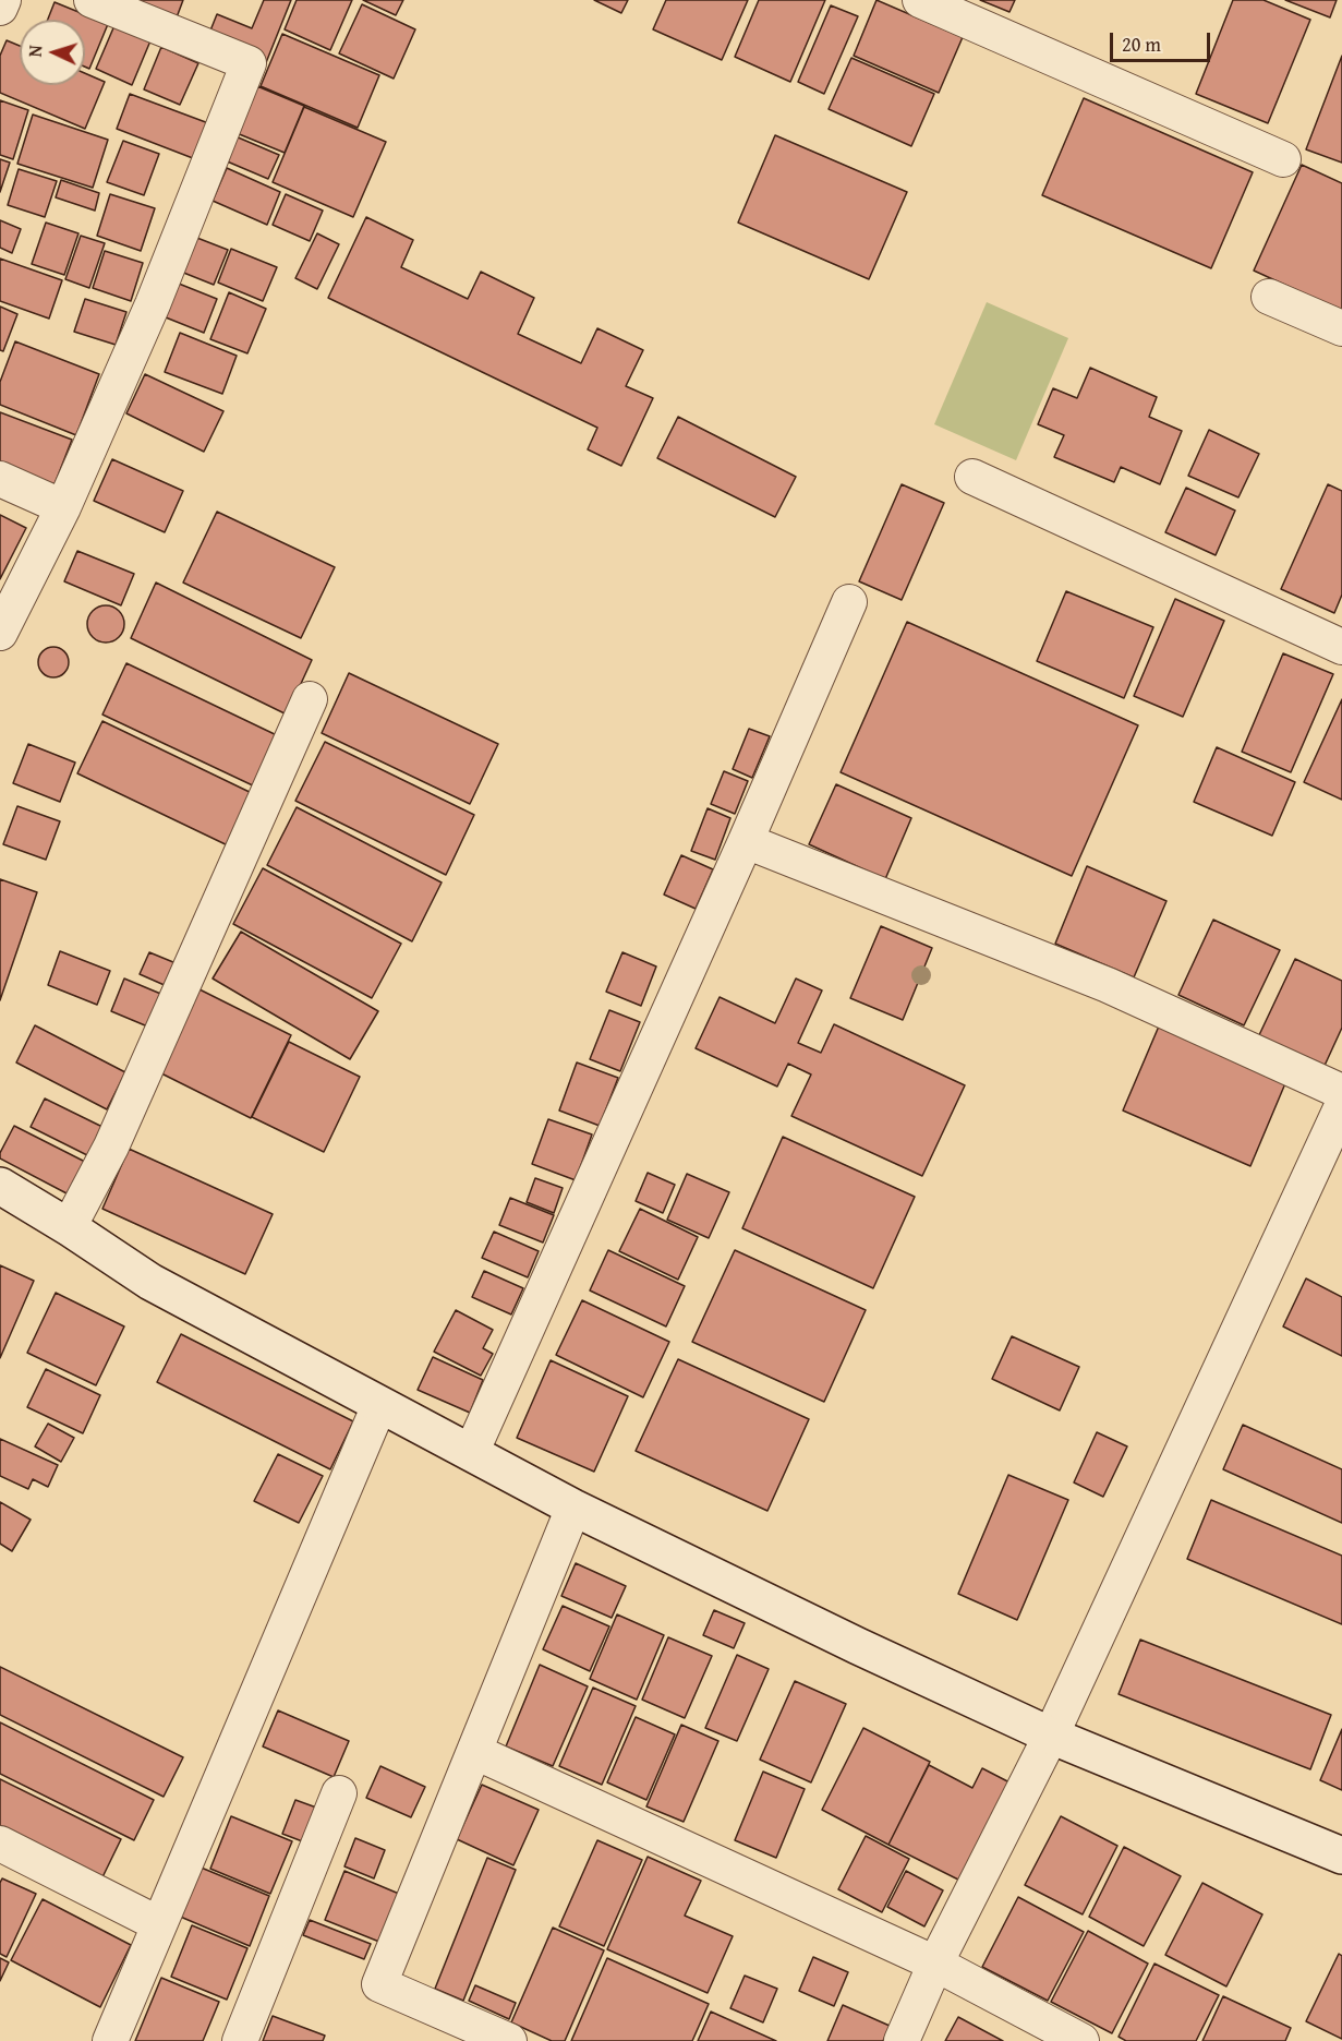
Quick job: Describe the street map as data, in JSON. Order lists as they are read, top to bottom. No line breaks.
{"scale_bar":"20 m","north":"left"}
